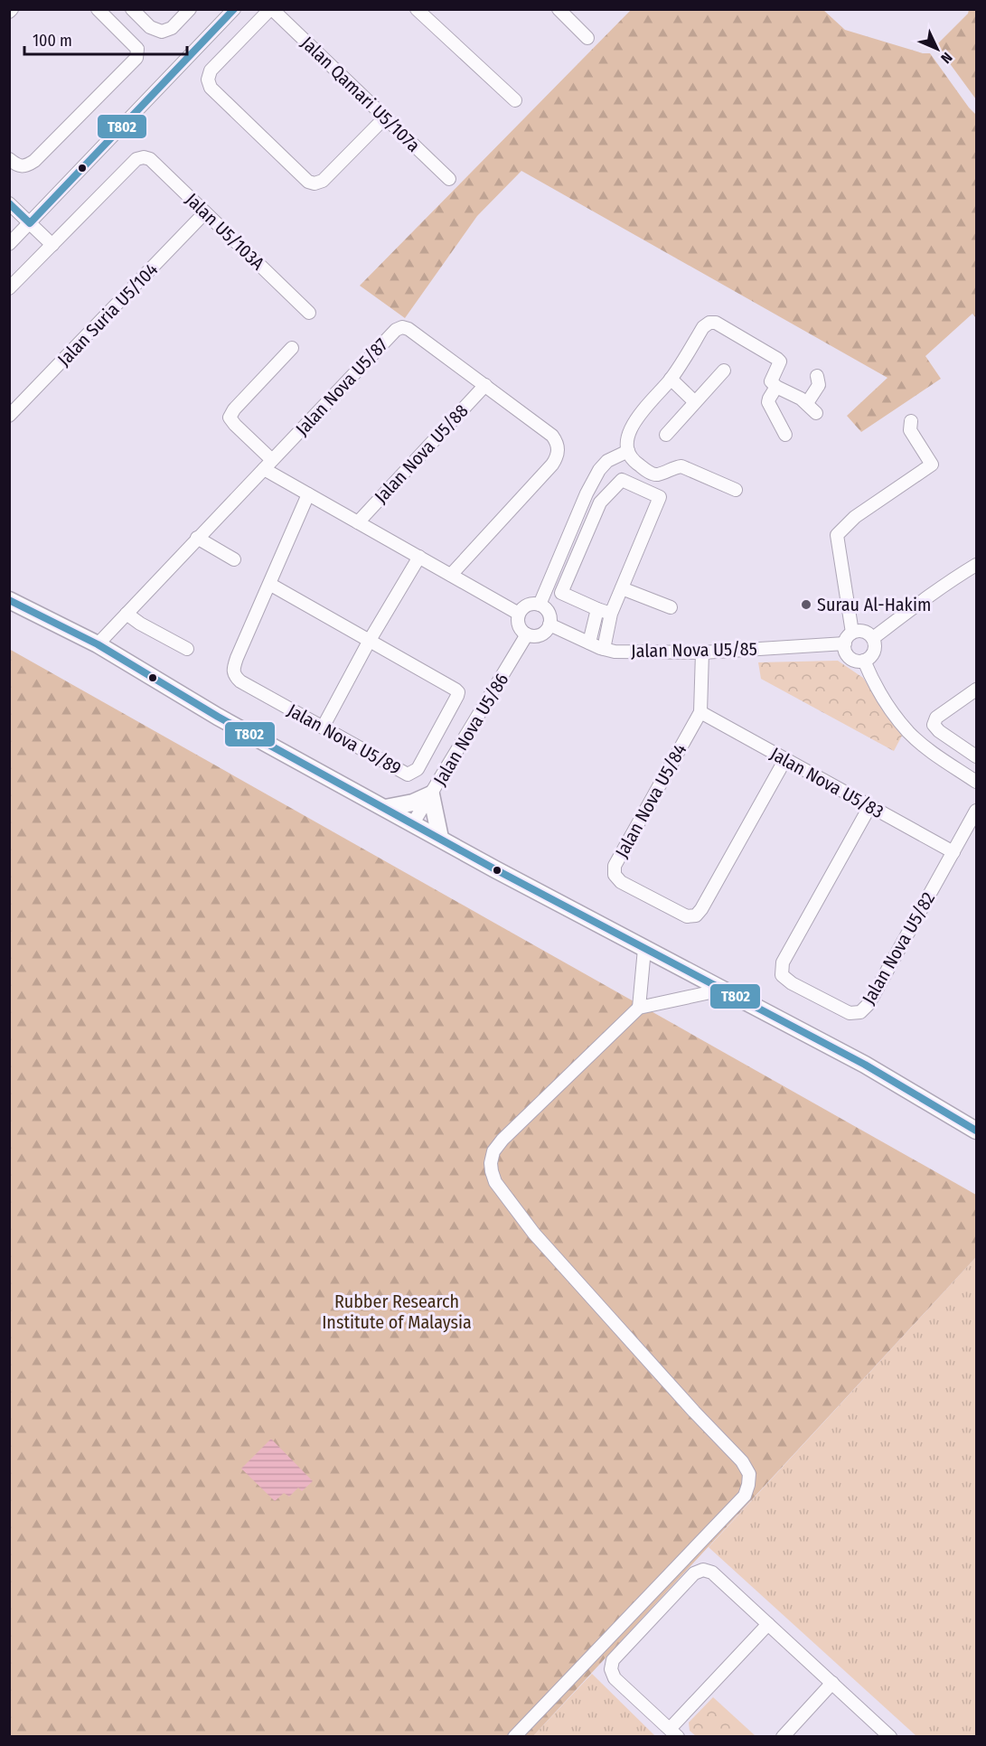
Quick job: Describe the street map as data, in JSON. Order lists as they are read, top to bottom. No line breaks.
{"streets":{"street":["Jalan Qamari U5/107a","Jalan U5/103A","Jalan Suria U5/104","Jalan Nova U5/87","Jalan Nova U5/88","Jalan Nova U5/85","Jalan Nova U5/86","Jalan Nova U5/89","Jalan Nova U5/83","Jalan Nova U5/84","Jalan Nova U5/82"]},"crossings":[["Jalan U5/103A","Jalan Suria U5/104"],["Jalan Nova U5/87","Jalan Nova U5/88"],["Jalan Nova U5/85","Jalan Nova U5/86"],["Jalan Nova U5/85","Jalan Nova U5/84"],["Jalan Nova U5/83","Jalan Nova U5/84"],["Jalan Nova U5/83","Jalan Nova U5/82"]],"parks":["Rubber Research Institute of Malaysia"],"places":["Surau Al-Hakim"],"lines":["transit line T802"],"scale_bar":"100 m","north":"bottom right"}
